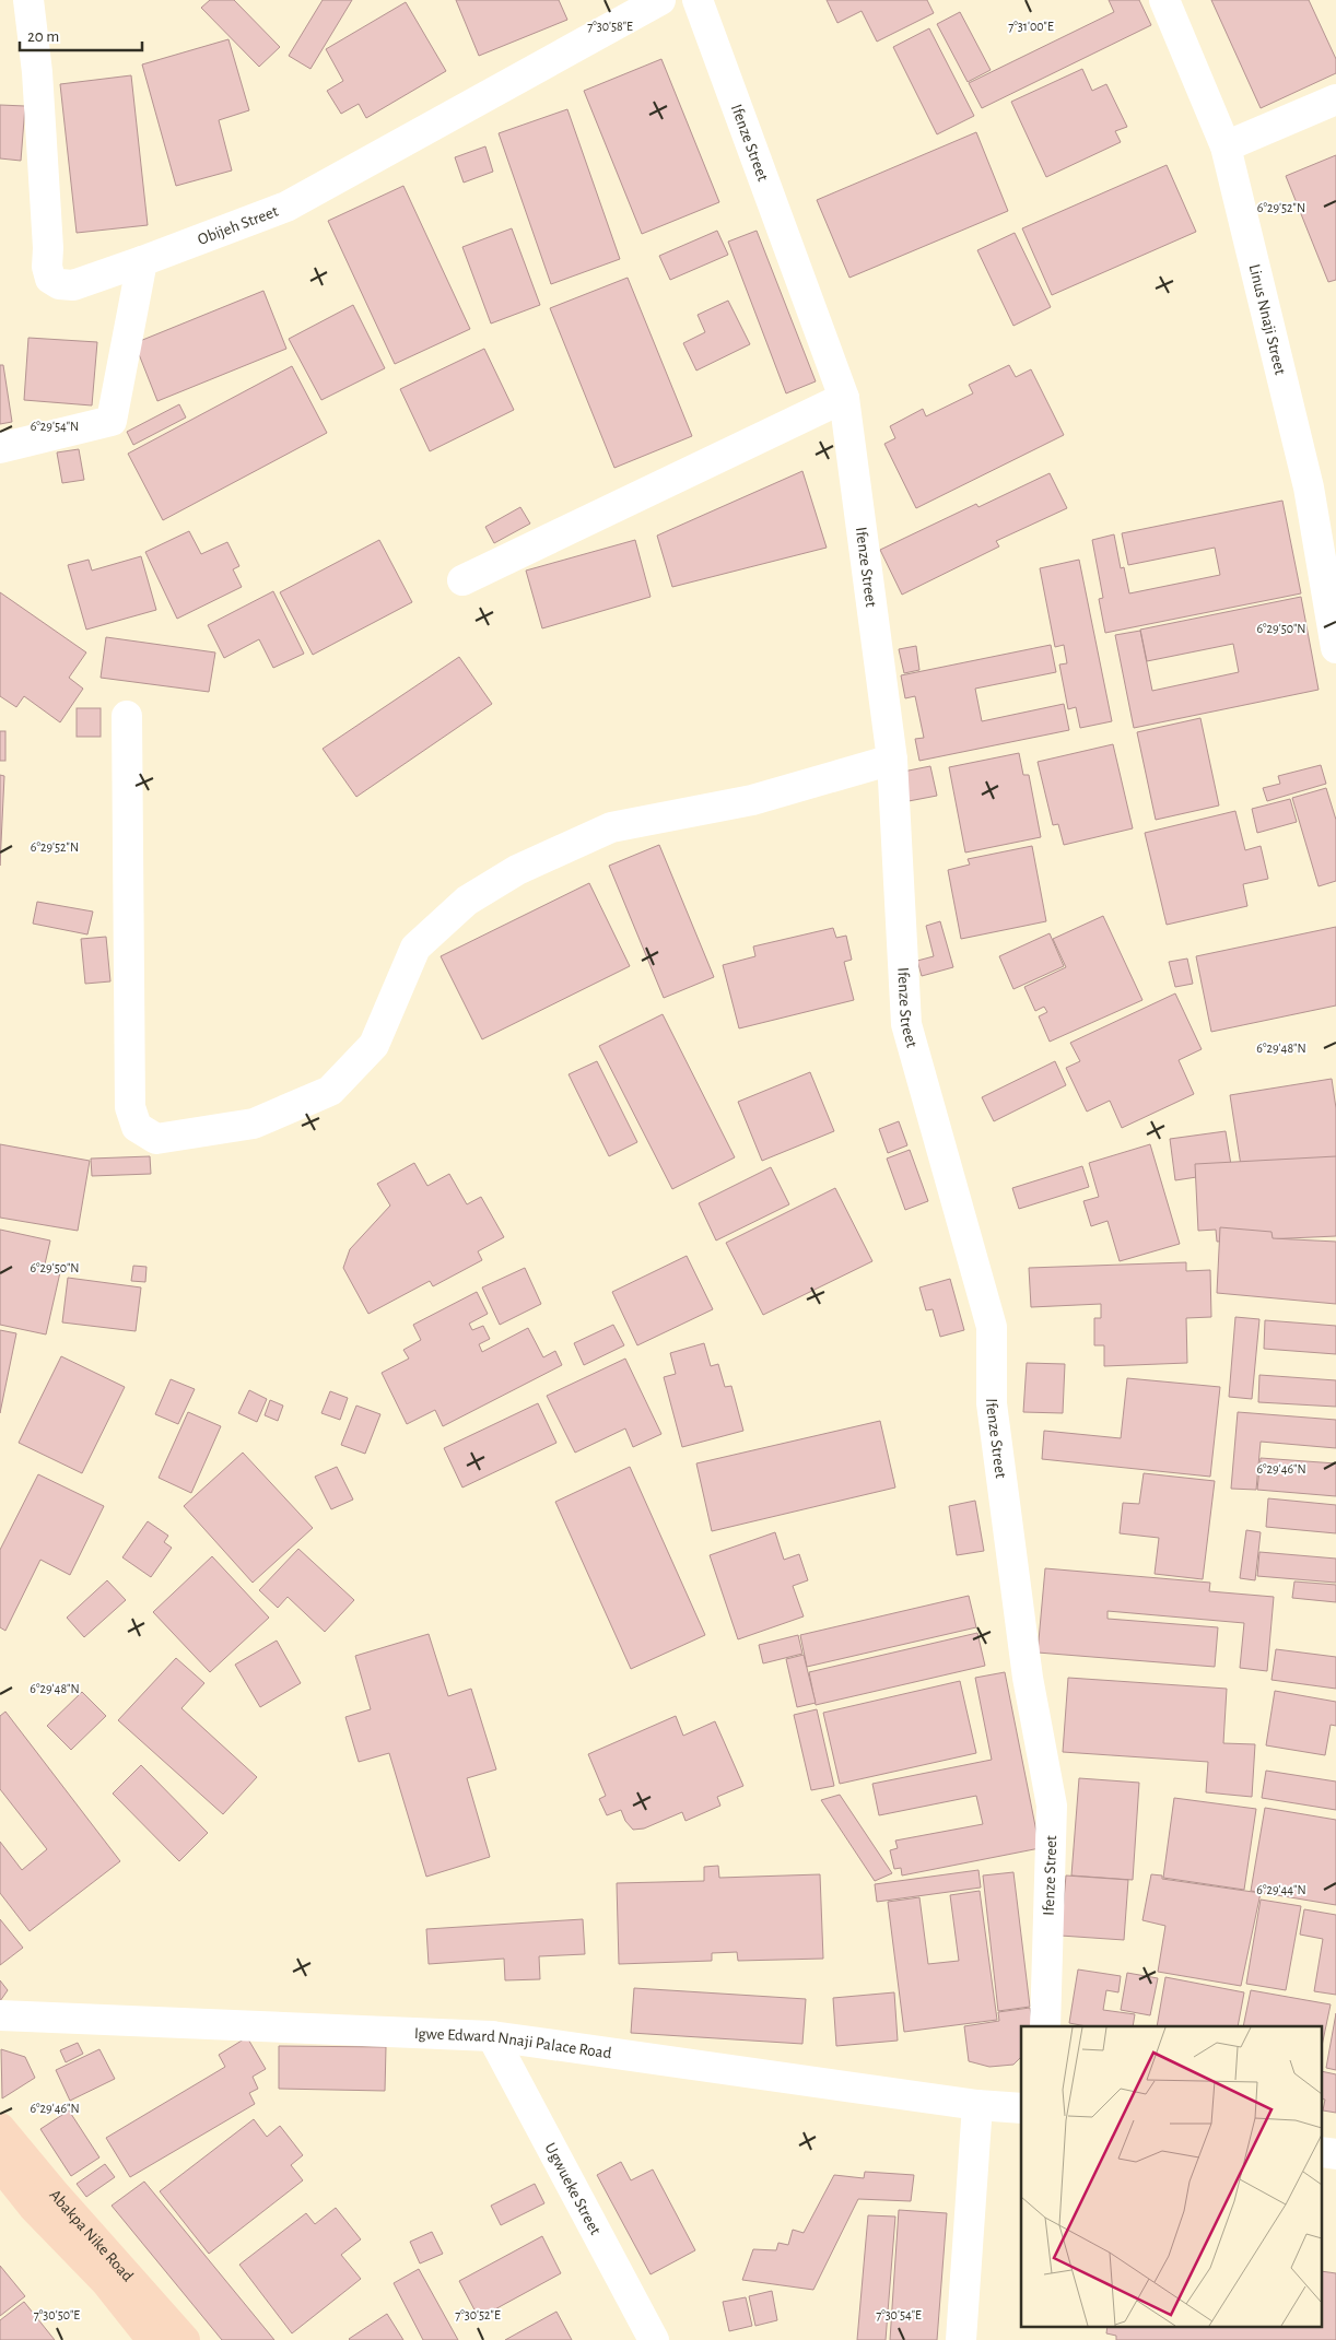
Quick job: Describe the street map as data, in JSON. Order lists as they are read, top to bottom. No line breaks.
{"streets":{"main road":["Abakpa Nike Road"],"street":["Ifenze Street","Obijeh Street","Linus Nnaji Street","Igwe Edward Nnaji Palace Road","Ugwueke Street"]},"crossings":[["Igwe Edward Nnaji Palace Road","Ugwueke Street"]],"scale_bar":"20 m","coordinates":["7°30'58\"E","7°31'00\"E","6°29'52\"N","6°29'54\"N","6°29'50\"N","6°29'48\"N","6°29'46\"N","6°29'44\"N","7°30'50\"E","7°30'52\"E","7°30'54\"E"]}
